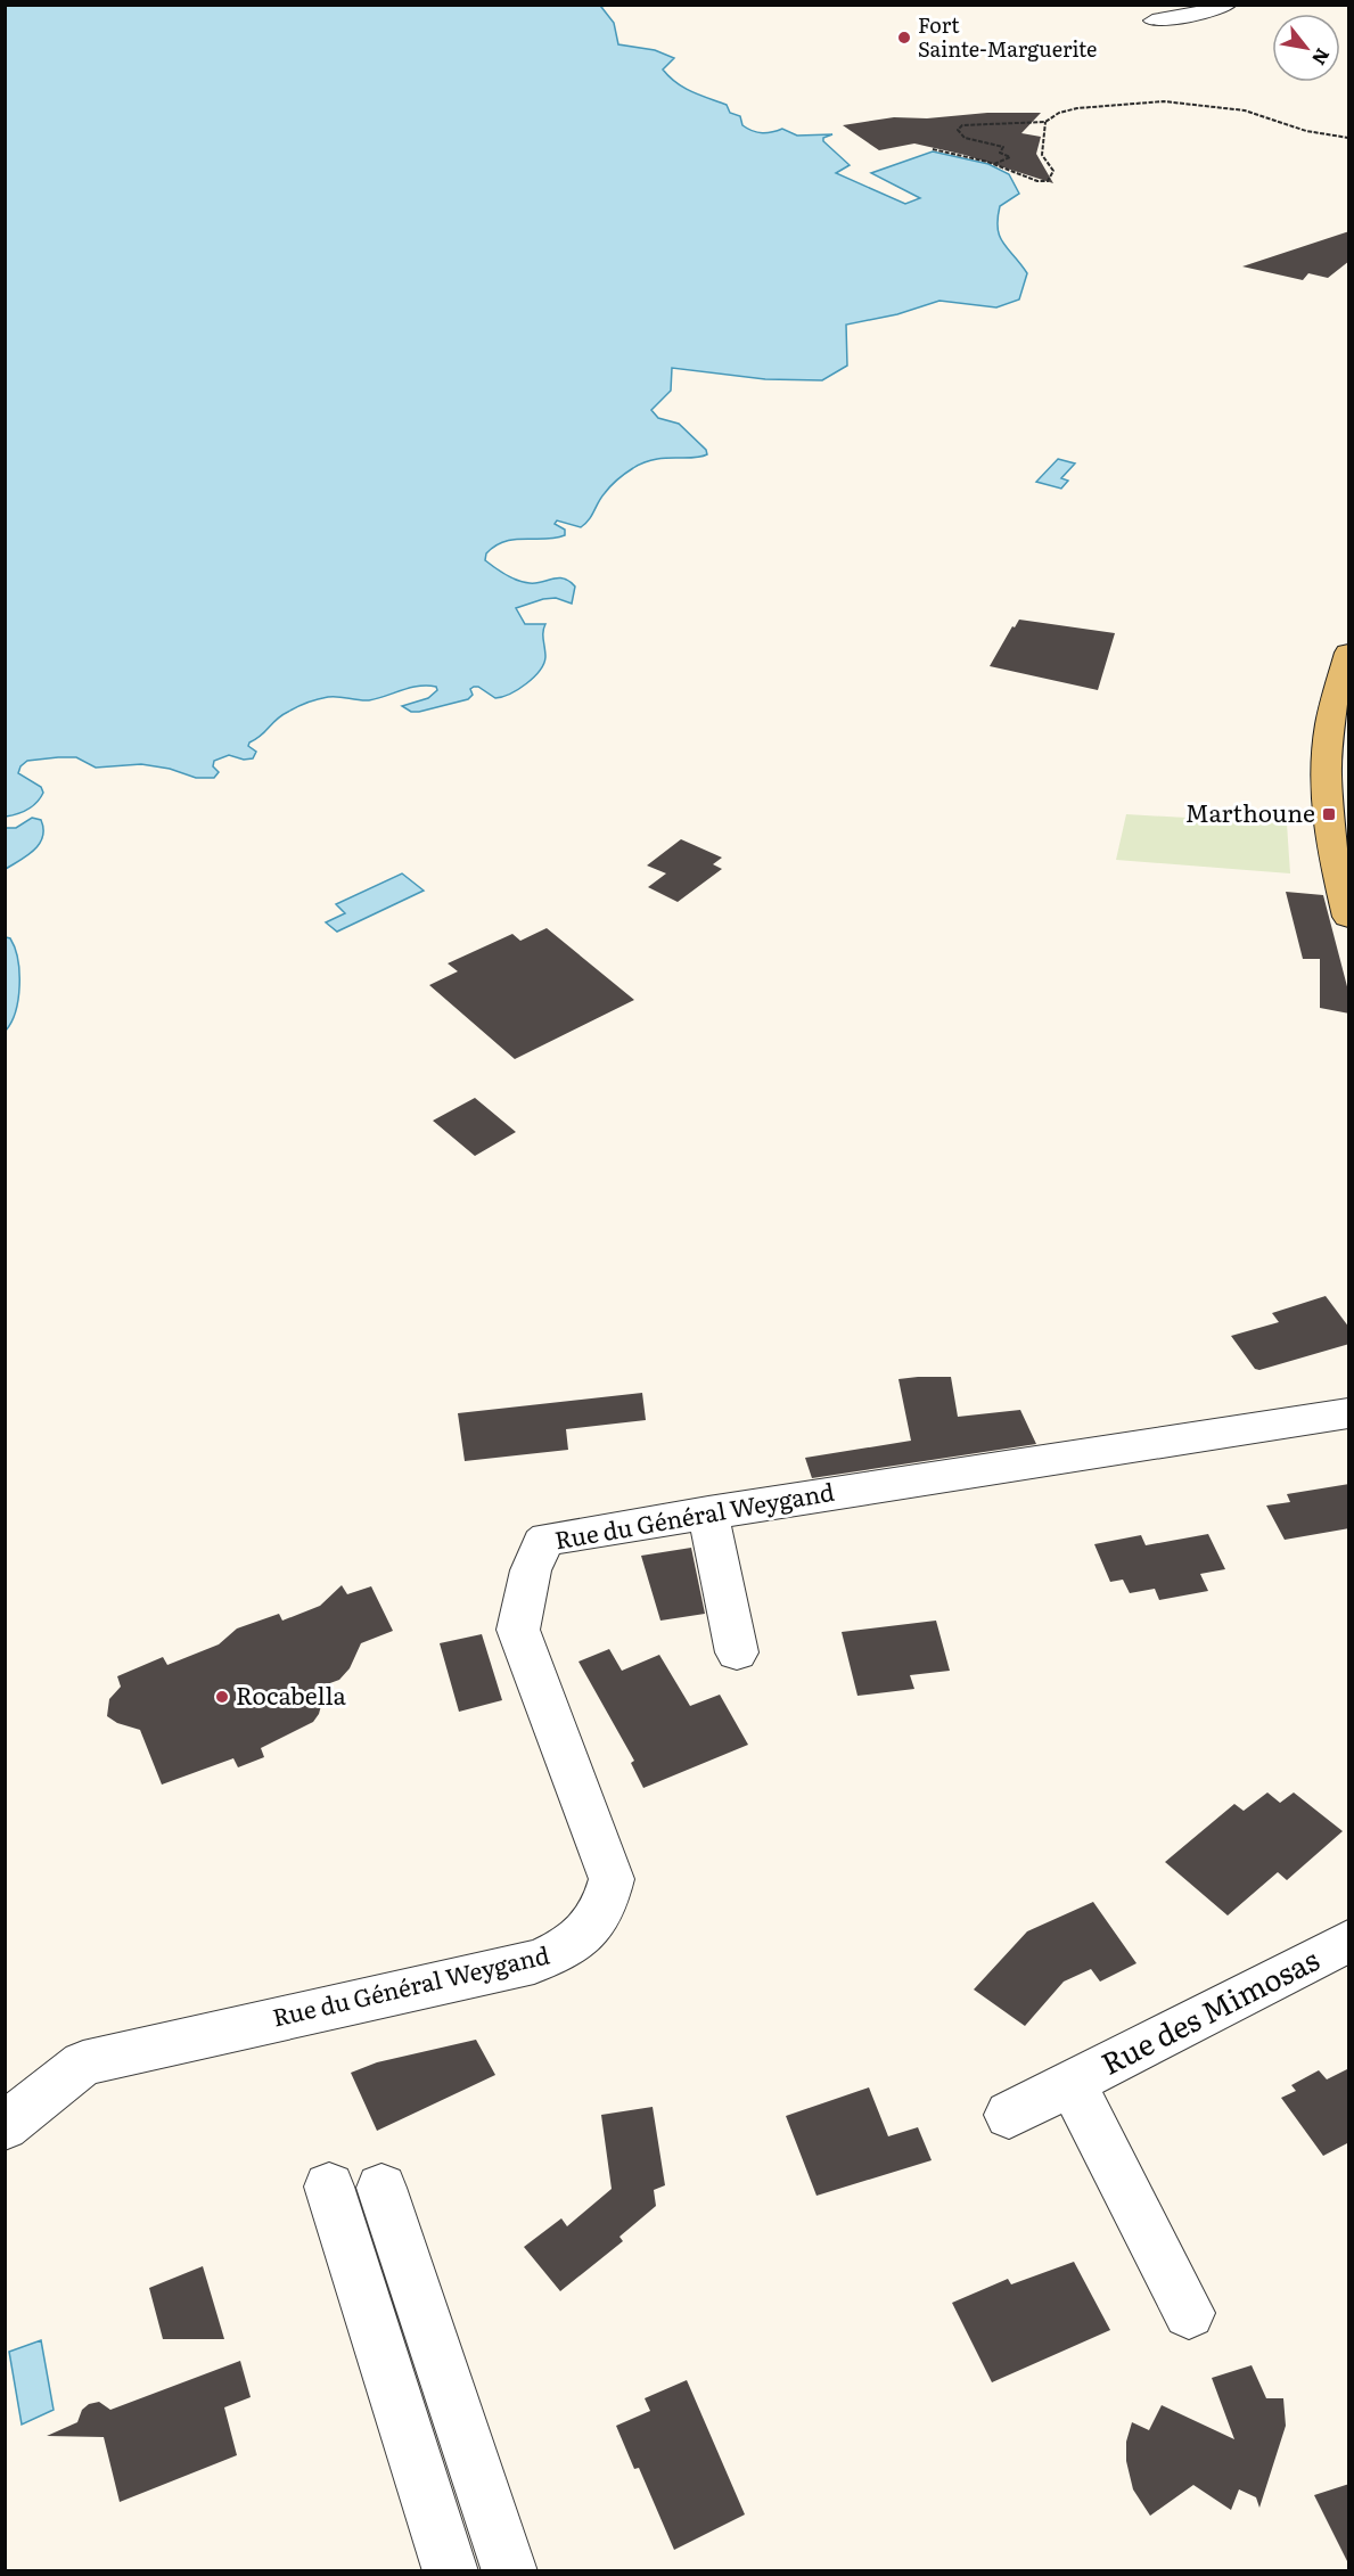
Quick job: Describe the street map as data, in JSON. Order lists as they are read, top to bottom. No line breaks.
{"streets":{"street":["Rue du Général Weygand","Rue des Mimosas"]},"places":{"other":["Fort Sainte-Marguerite","Rocabella"],"transit":["Marthoune"]},"north":"bottom right"}
